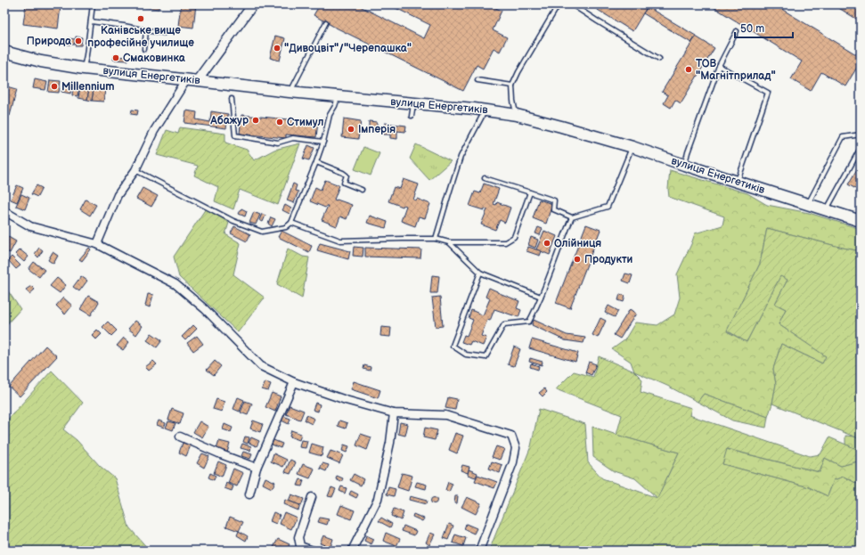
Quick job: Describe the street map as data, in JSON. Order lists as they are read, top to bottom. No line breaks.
{"streets":{"main road":["вулиця Енергетиків"]},"places":["Канівське вище професійне училище","Природа","\"Дивоцвіт\"/\"Черепашка\"","Смаковинка","ТОВ \"Магнітприлад\"","Millennium","Абажур","Стимул","Імперія","Олійниця","Продукти"],"scale_bar":"50 m"}
